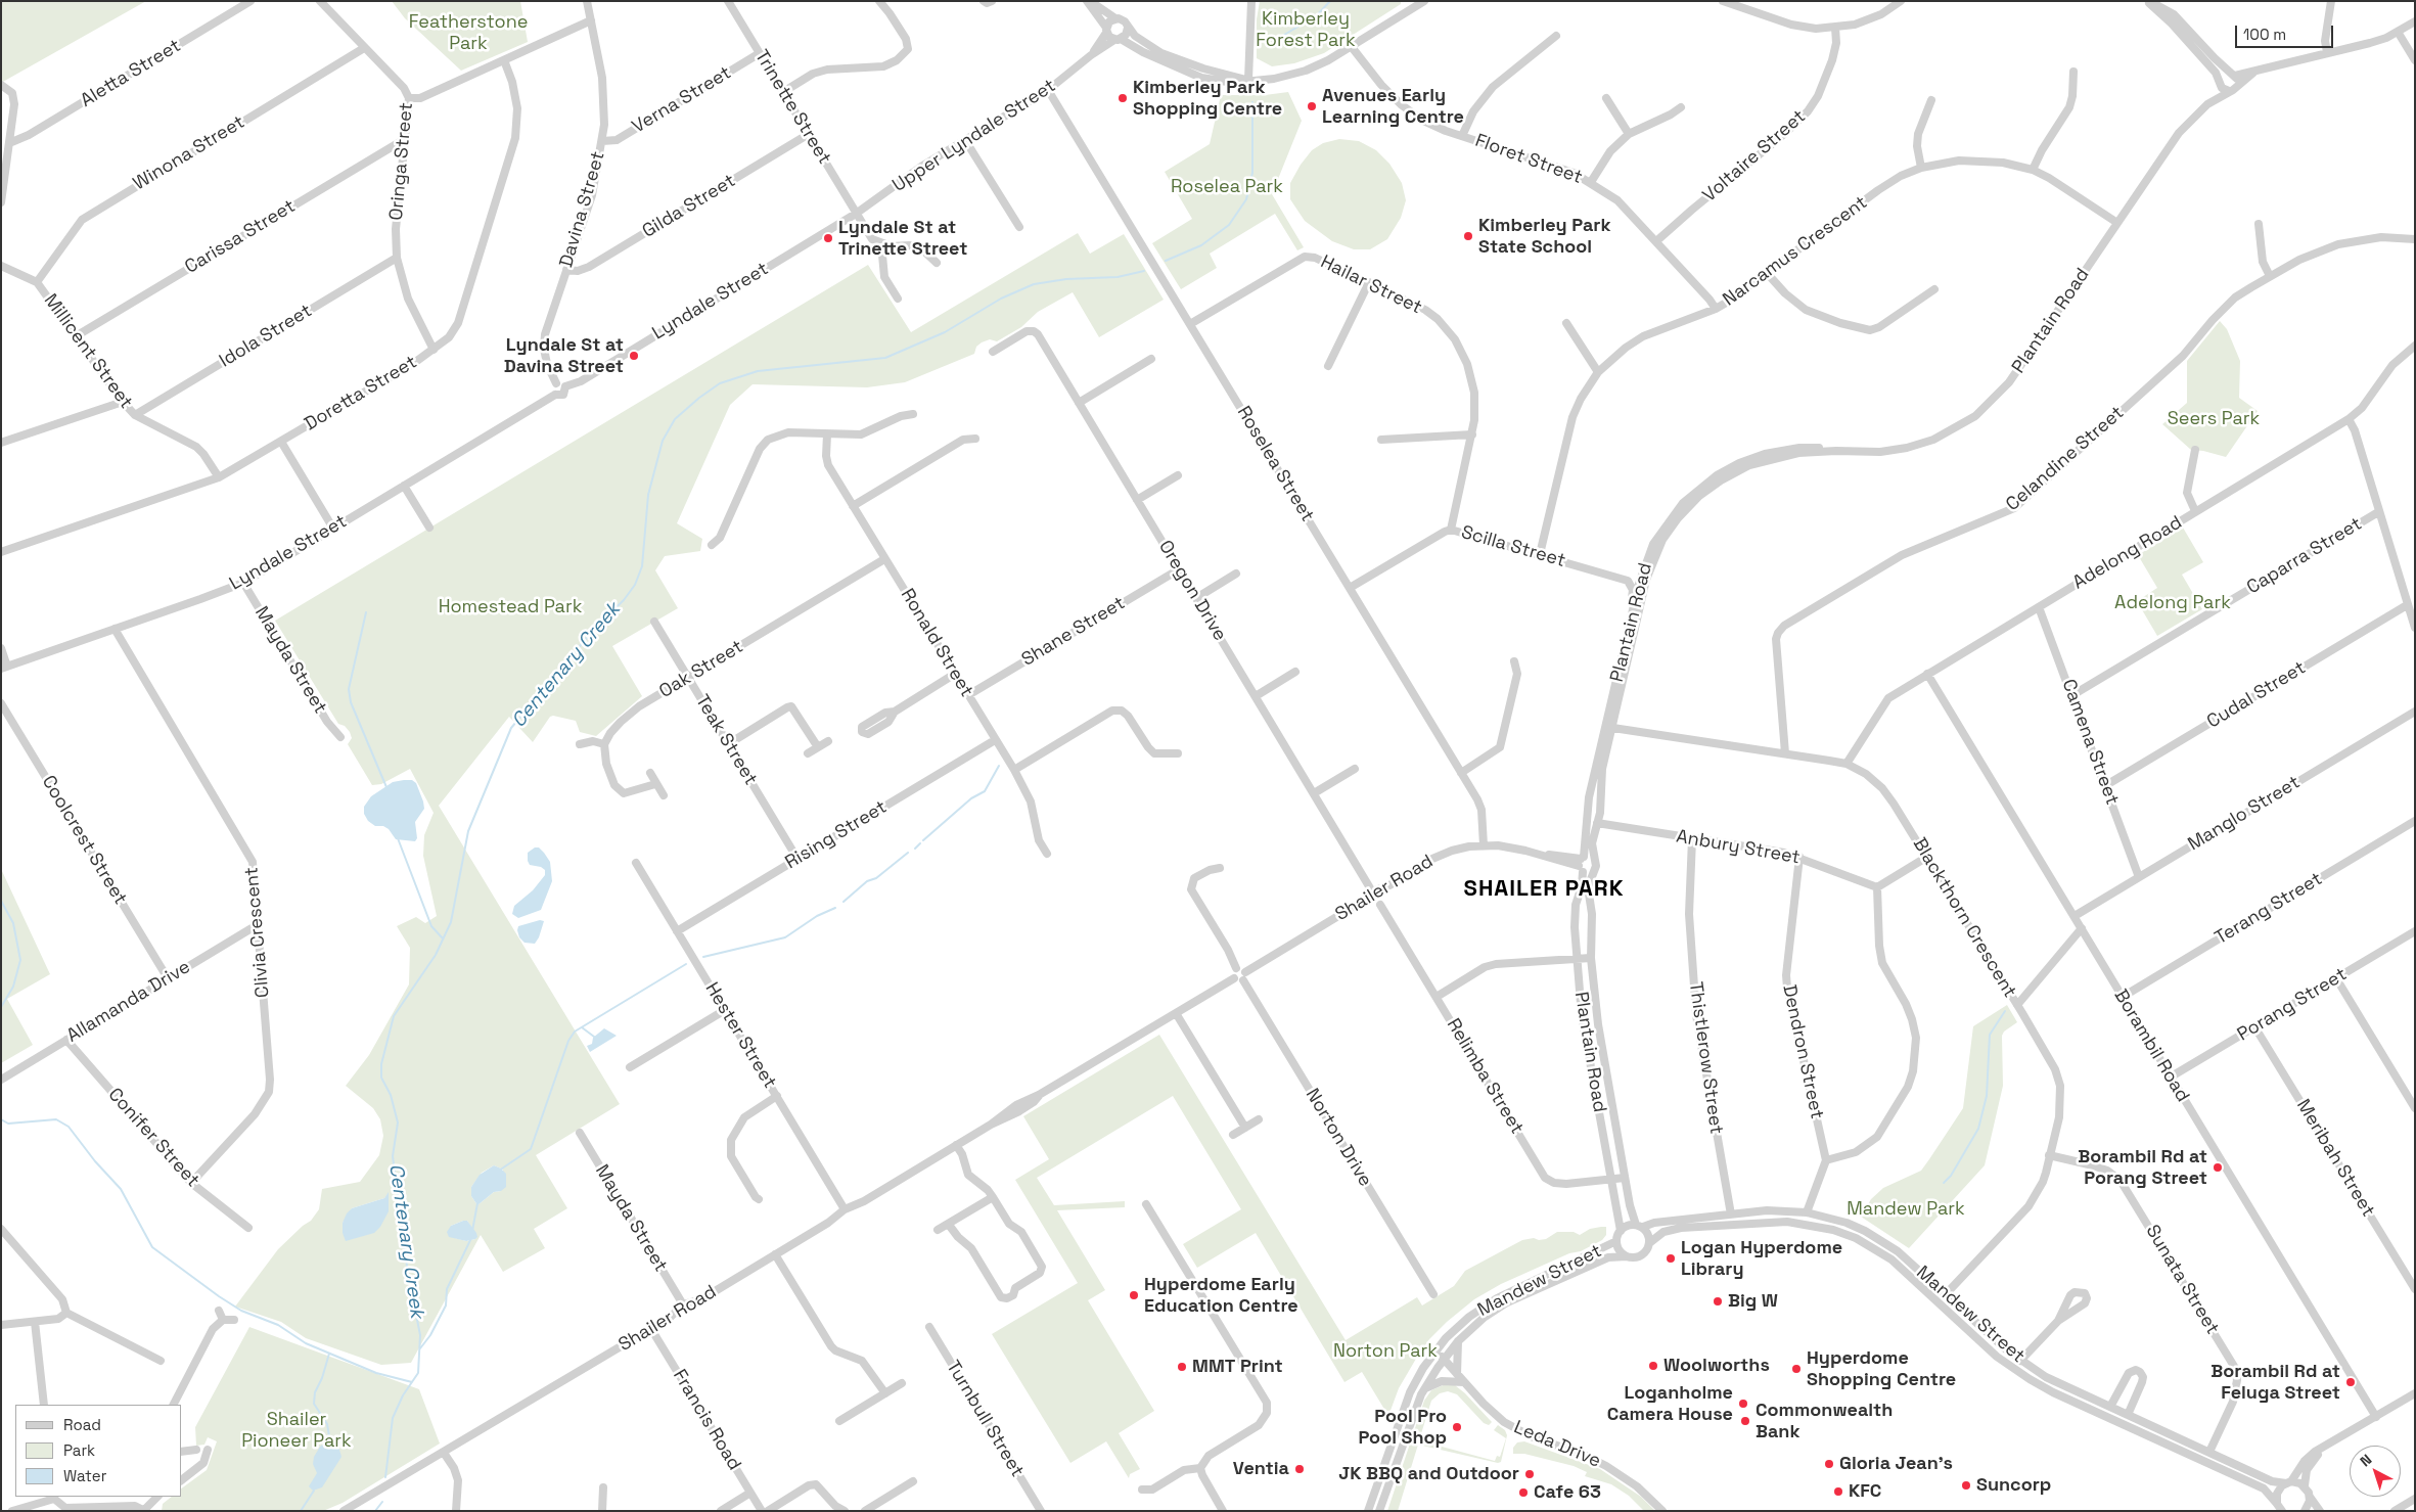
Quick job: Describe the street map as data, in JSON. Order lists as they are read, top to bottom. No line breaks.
{"streets":{"street":["Aletta Street","Verna Street","Trinette Street","Upper Lyndale Street","Winona Street","Voltaire Street","Floret Street","Oringa Street","Gilda Street","Davina Street","Carissa Street","Narcamus Crescent","Hailar Street","Lyndale Street","Plantain Road","Idola Street","Millicent Street","Doretta Street","Celandine Street","Roselea Street","Scilla Street","Adelong Road","Caparra Street","Oregon Drive","Shane Street","Ronald Street","Mayda Street","Oak Street","Cudal Street","Teak Street","Camena Street","Manglo Street","Rising Street","Coolcrest Street","Anbury Street","Shailer Road","Terang Street","Blackthorn Crescent","Clivia Crescent","Allamanda Drive","Porang Street","Hester Street","Borambil Road","Dendron Street","Thistlerow Street","Relimba Street","Conifer Street","Norton Drive","Meribah Street","Sunata Street","Mandew Street","Turnbull Street","Francis Road","Leda Drive"]},"crossings":[["Verna Street","Trinette Street"],["Verna Street","Davina Street"],["Trinette Street","Upper Lyndale Street"],["Trinette Street","Gilda Street"],["Trinette Street","Lyndale Street"],["Upper Lyndale Street","Lyndale Street"],["Upper Lyndale Street","Roselea Street"],["Winona Street","Oringa Street"],["Winona Street","Millicent Street"],["Voltaire Street","Floret Street"],["Floret Street","Narcamus Crescent"],["Oringa Street","Carissa Street"],["Oringa Street","Idola Street"],["Oringa Street","Doretta Street"],["Gilda Street","Davina Street"],["Davina Street","Lyndale Street"],["Carissa Street","Millicent Street"],["Narcamus Crescent","Plantain Road"],["Narcamus Crescent","Scilla Street"],["Hailar Street","Roselea Street"],["Hailar Street","Scilla Street"],["Lyndale Street","Mayda Street"],["Lyndale Street","Clivia Crescent"],["Plantain Road","Anbury Street"],["Plantain Road","Shailer Road"],["Plantain Road","Blackthorn Crescent"],["Plantain Road","Relimba Street"],["Plantain Road","Mandew Street"],["Idola Street","Millicent Street"],["Millicent Street","Doretta Street"],["Celandine Street","Blackthorn Crescent"],["Roselea Street","Scilla Street"],["Roselea Street","Shailer Road"],["Adelong Road","Camena Street"],["Adelong Road","Blackthorn Crescent"],["Adelong Road","Borambil Road"],["Caparra Street","Camena Street"],["Oregon Drive","Shane Street"],["Oregon Drive","Shailer Road"],["Shane Street","Ronald Street"],["Ronald Street","Oak Street"],["Ronald Street","Rising Street"],["Mayda Street","Shailer Road"],["Oak Street","Teak Street"],["Cudal Street","Camena Street"],["Teak Street","Rising Street"],["Camena Street","Manglo Street"],["Manglo Street","Borambil Road"],["Rising Street","Hester Street"],["Coolcrest Street","Allamanda Drive"],["Anbury Street","Dendron Street"],["Anbury Street","Thistlerow Street"],["Shailer Road","Hester Street"],["Shailer Road","Norton Drive"],["Shailer Road","Francis Road"],["Terang Street","Borambil Road"],["Blackthorn Crescent","Sunata Street"],["Blackthorn Crescent","Mandew Street"],["Clivia Crescent","Allamanda Drive"],["Clivia Crescent","Conifer Street"],["Allamanda Drive","Conifer Street"],["Porang Street","Borambil Road"],["Porang Street","Meribah Street"],["Thistlerow Street","Mandew Street"],["Sunata Street","Mandew Street"],["Mandew Street","Leda Drive"]],"districts":["SHAILER PARK"],"water":["Centenary Creek"],"parks":["Kimberley Forest Park","Featherstone Park","Roselea Park","Seers Park","Adelong Park","Homestead Park","Mandew Park","Norton Park","Shailer Pioneer Park"],"places":["Kimberley Park Shopping Centre","Avenues Early Learning Centre","Kimberley Park State School","Lyndale St at Trinette Street","Lyndale St at Davina Street","Borambil Rd at Porang Street","Logan Hyperdome Library","Hyperdome Early Education Centre","Big W","Woolworths","MMT Print","Hyperdome Shopping Centre","Borambil Rd at Feluga Street","Loganholme Camera House","Commonwealth Bank","Pool Pro Pool Shop","Gloria Jean's","Ventia","JK BBQ and Outdoor","Suncorp","KFC","Cafe 63"],"legend":["Road","Park","Water"],"scale_bar":"100 m","north":"top left"}
